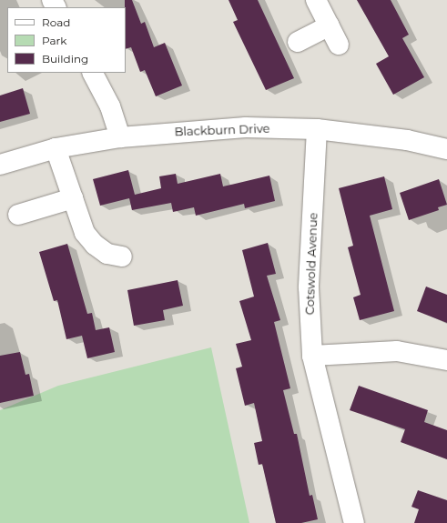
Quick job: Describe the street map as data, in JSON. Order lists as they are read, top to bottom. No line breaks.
{"streets":{"street":["Blackburn Drive","Cotswold Avenue"]},"crossings":[["Blackburn Drive","Cotswold Avenue"]],"legend":["Road","Park","Building"]}
